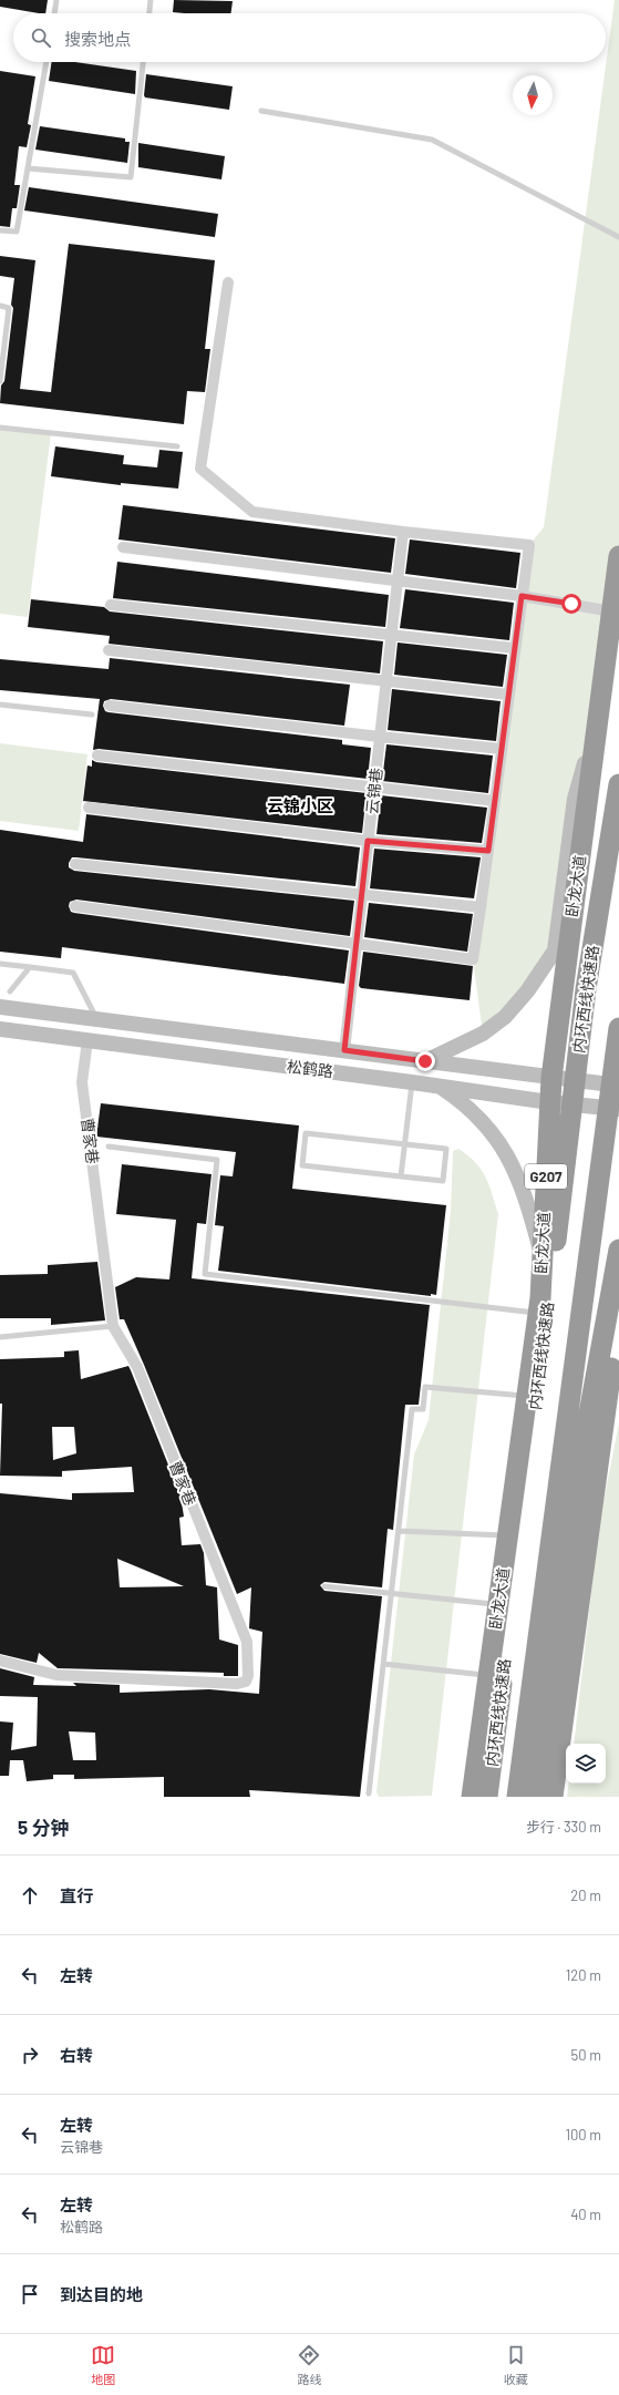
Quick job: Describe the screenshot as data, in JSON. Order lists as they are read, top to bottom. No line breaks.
{"streets":{"highway":["卧龙大道","内环西线快速路","G207"],"main road":["松鹤路"],"street":["云锦巷","曹家巷"]},"crossings":[["云锦巷","松鹤路"],["卧龙大道","松鹤路"],["松鹤路","曹家巷"]],"districts":["云锦小区"],"north":"bottom","page":{"search":"搜索地点","heading":["5 分钟","步行 · 330 m"],"list":[["直行","20 m"],["左转","120 m"],["右转","50 m"],["左转","云锦巷","100 m"],["左转","松鹤路","40 m"],"到达目的地"],"nav":["地图","路线","收藏"]}}
